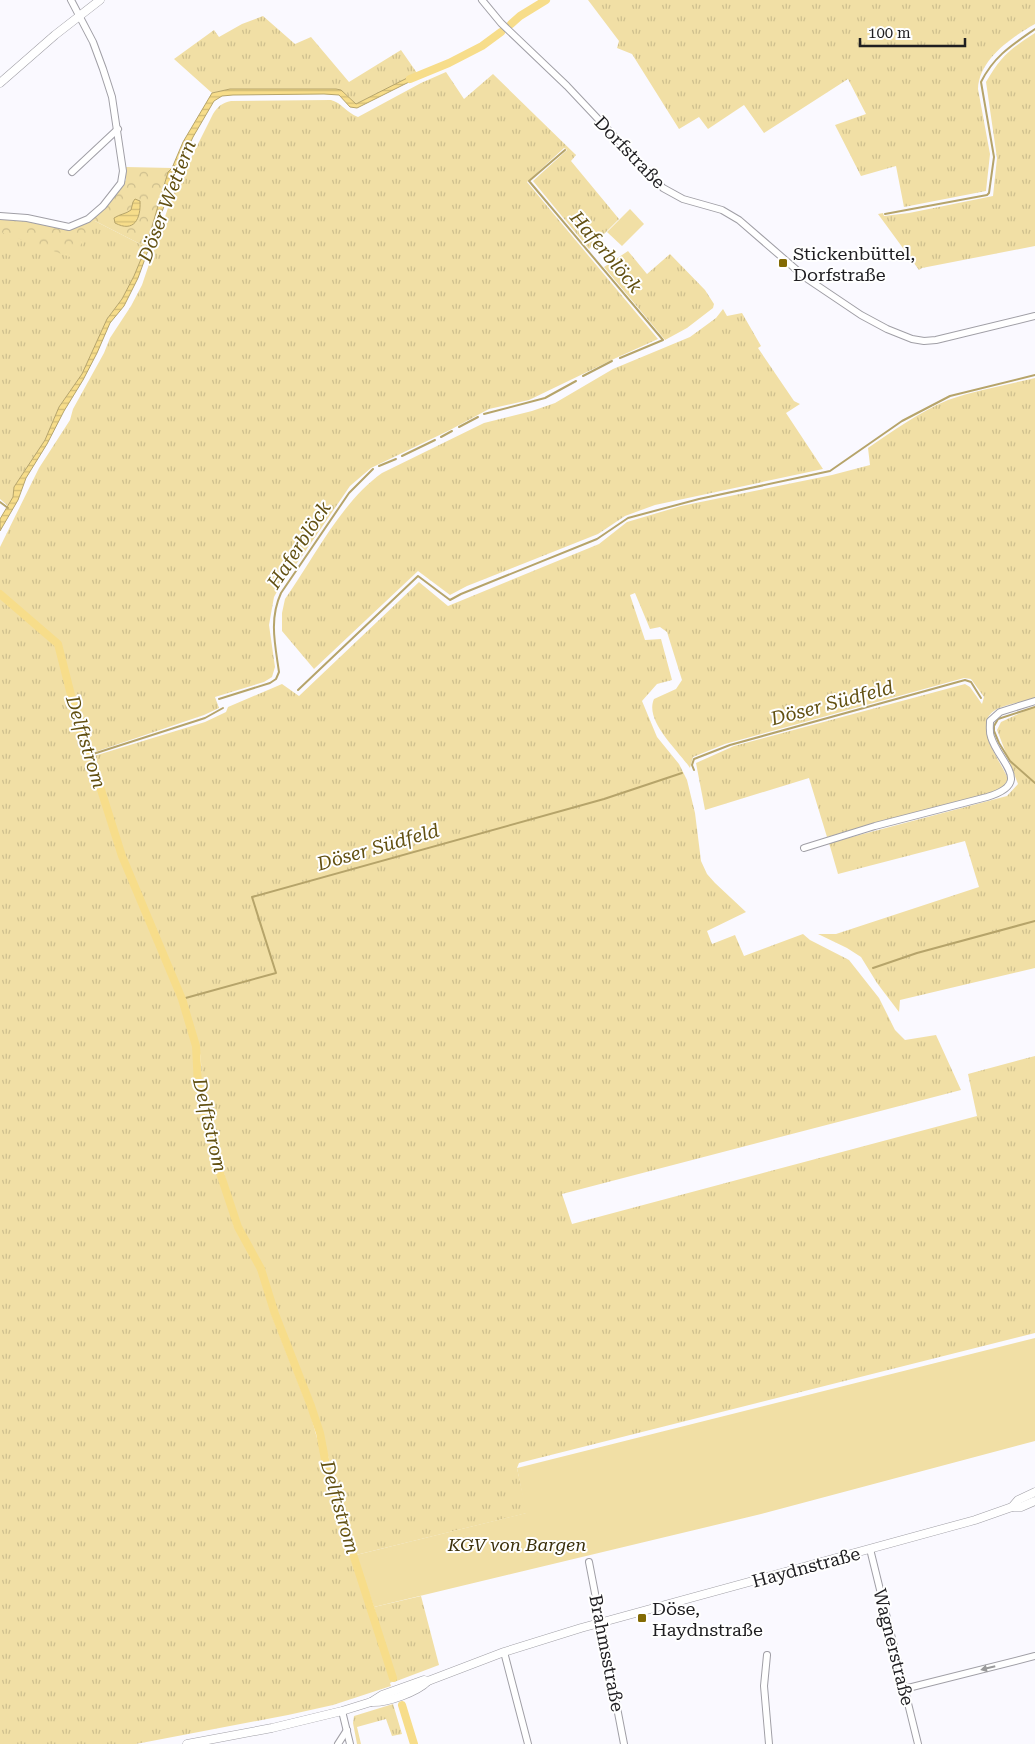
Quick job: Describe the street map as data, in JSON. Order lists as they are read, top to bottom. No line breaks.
{"streets":{"street":["Dorfstraße","Haydnstraße","Wagnerstraße","Brahmsstraße"]},"crossings":[["Haydnstraße","Wagnerstraße"],["Haydnstraße","Brahmsstraße"]],"water":["Döser Wettern","Haferblöck","Döser Südfeld","Delftstrom"],"parks":["KGV von Bargen"],"places":{"transit":["Stickenbüttel, Dorfstraße","Döse, Haydnstraße"]},"scale_bar":"100 m"}
